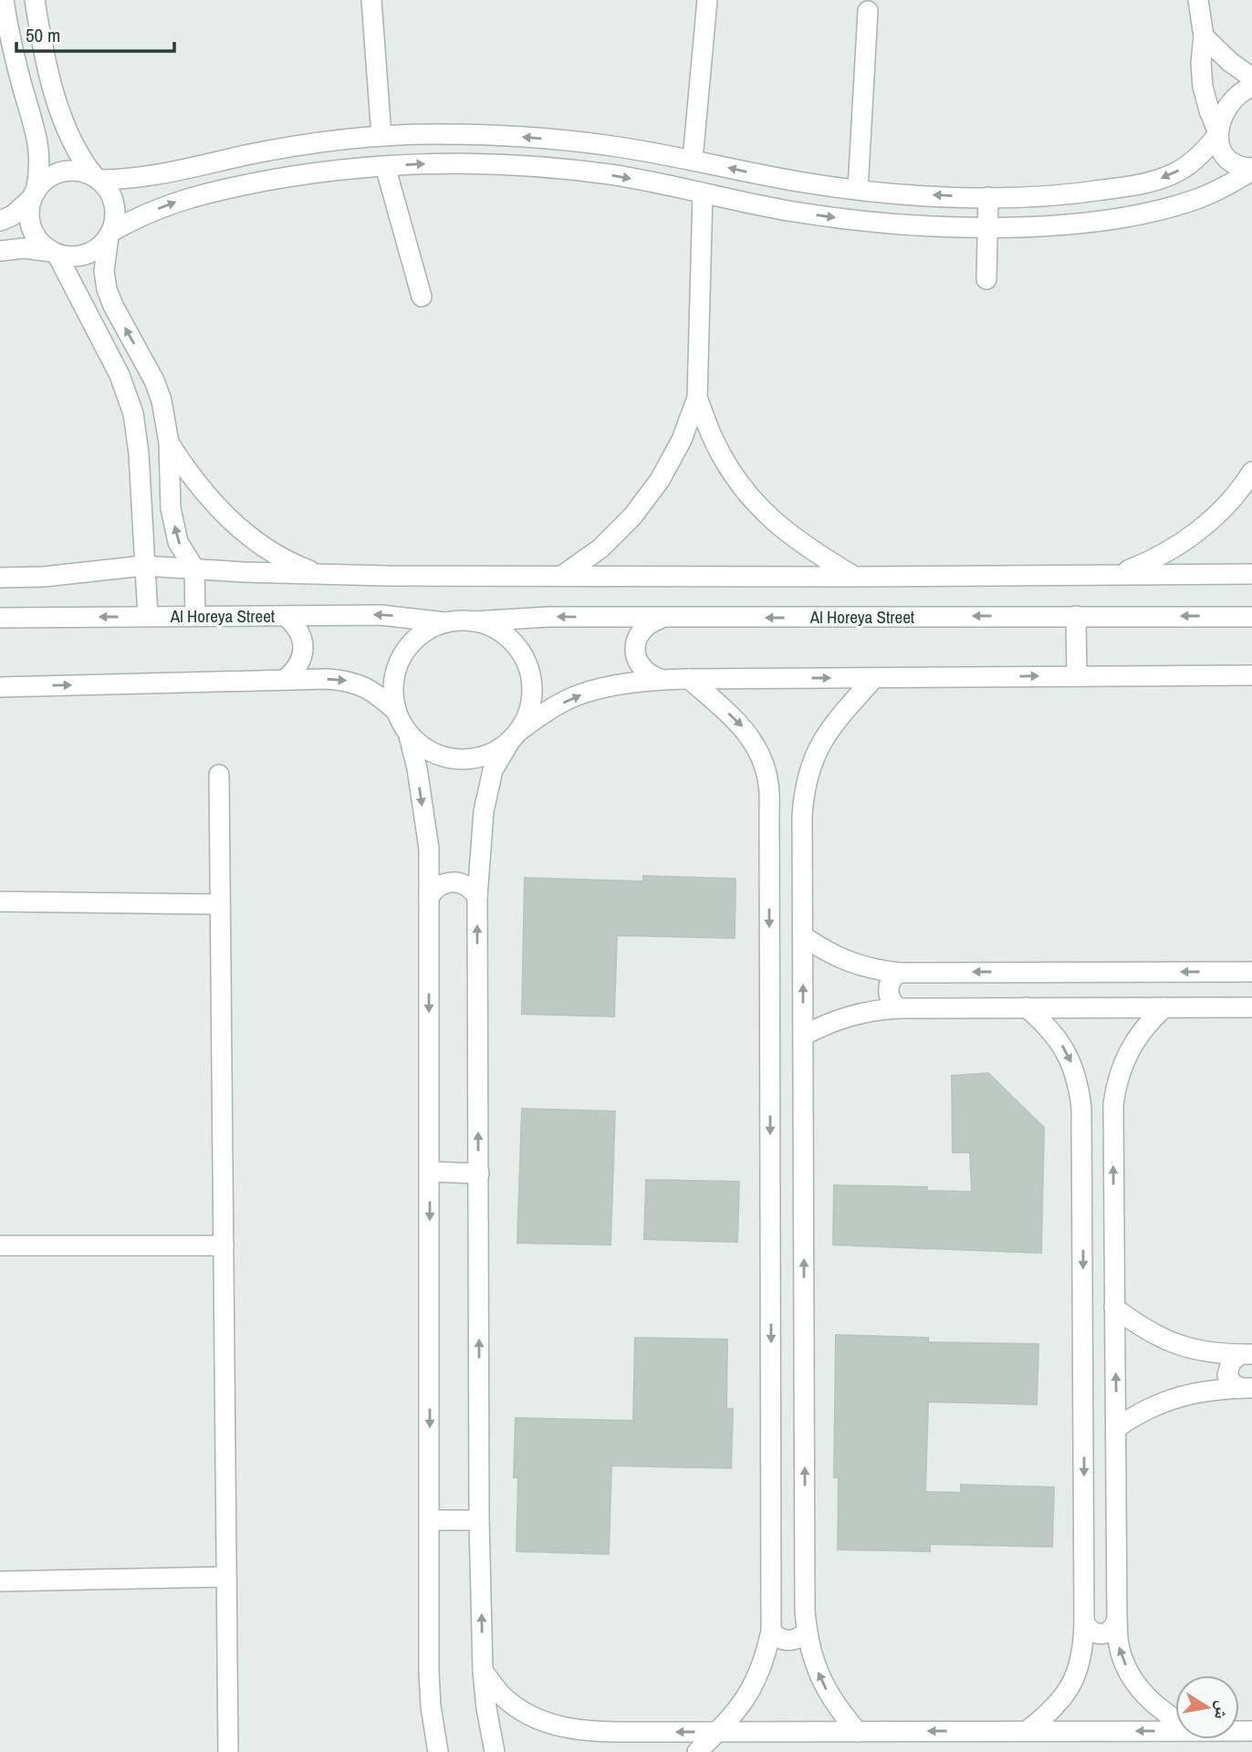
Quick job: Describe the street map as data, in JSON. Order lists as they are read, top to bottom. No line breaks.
{"streets":{"street":["Al Horeya Street"]},"scale_bar":"50 m","north":"right"}
